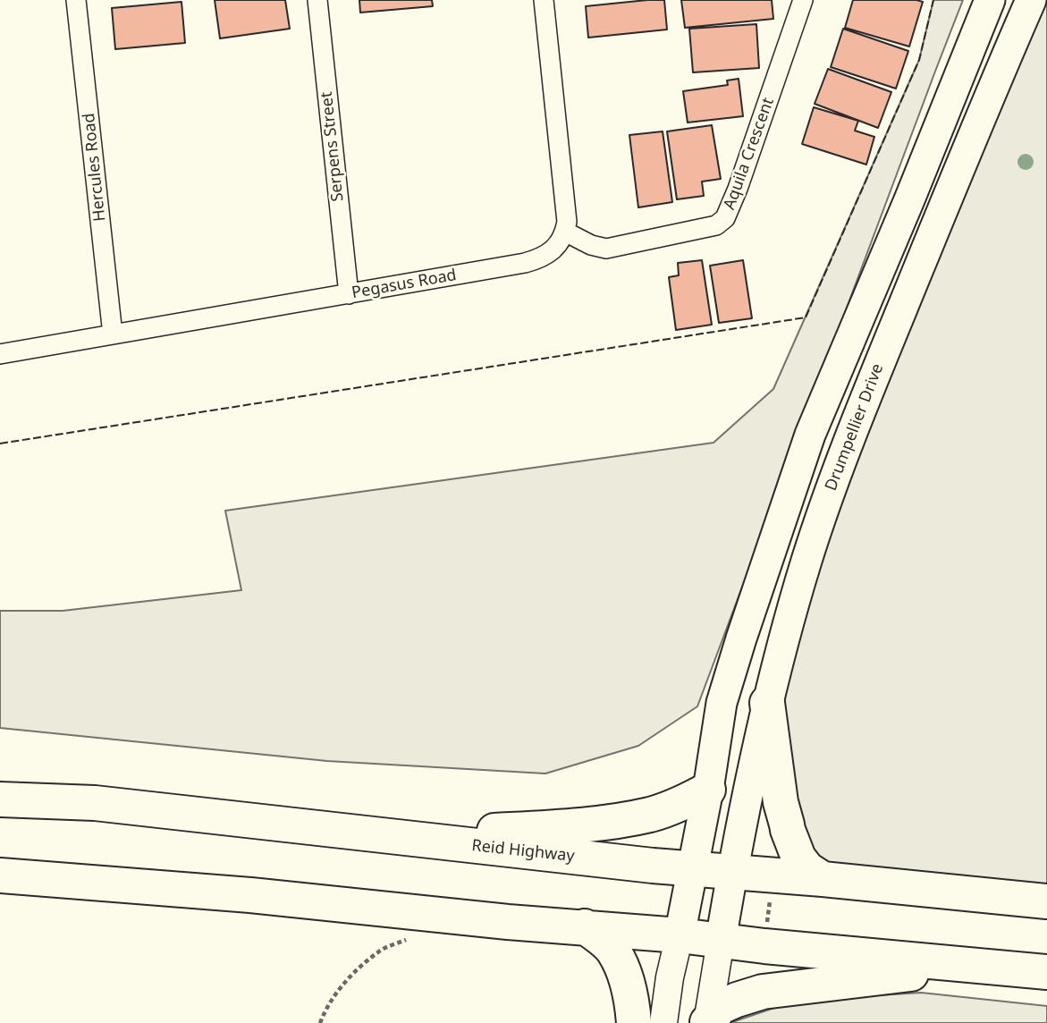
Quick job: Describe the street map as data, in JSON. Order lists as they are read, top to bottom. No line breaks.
{"streets":{"highway":["Reid Highway"],"main road":["Drumpellier Drive"],"street":["Serpens Street","Aquila Crescent","Hercules Road","Pegasus Road"]},"crossings":[["Serpens Street","Pegasus Road"],["Aquila Crescent","Pegasus Road"],["Hercules Road","Pegasus Road"],["Drumpellier Drive","Reid Highway"]]}
